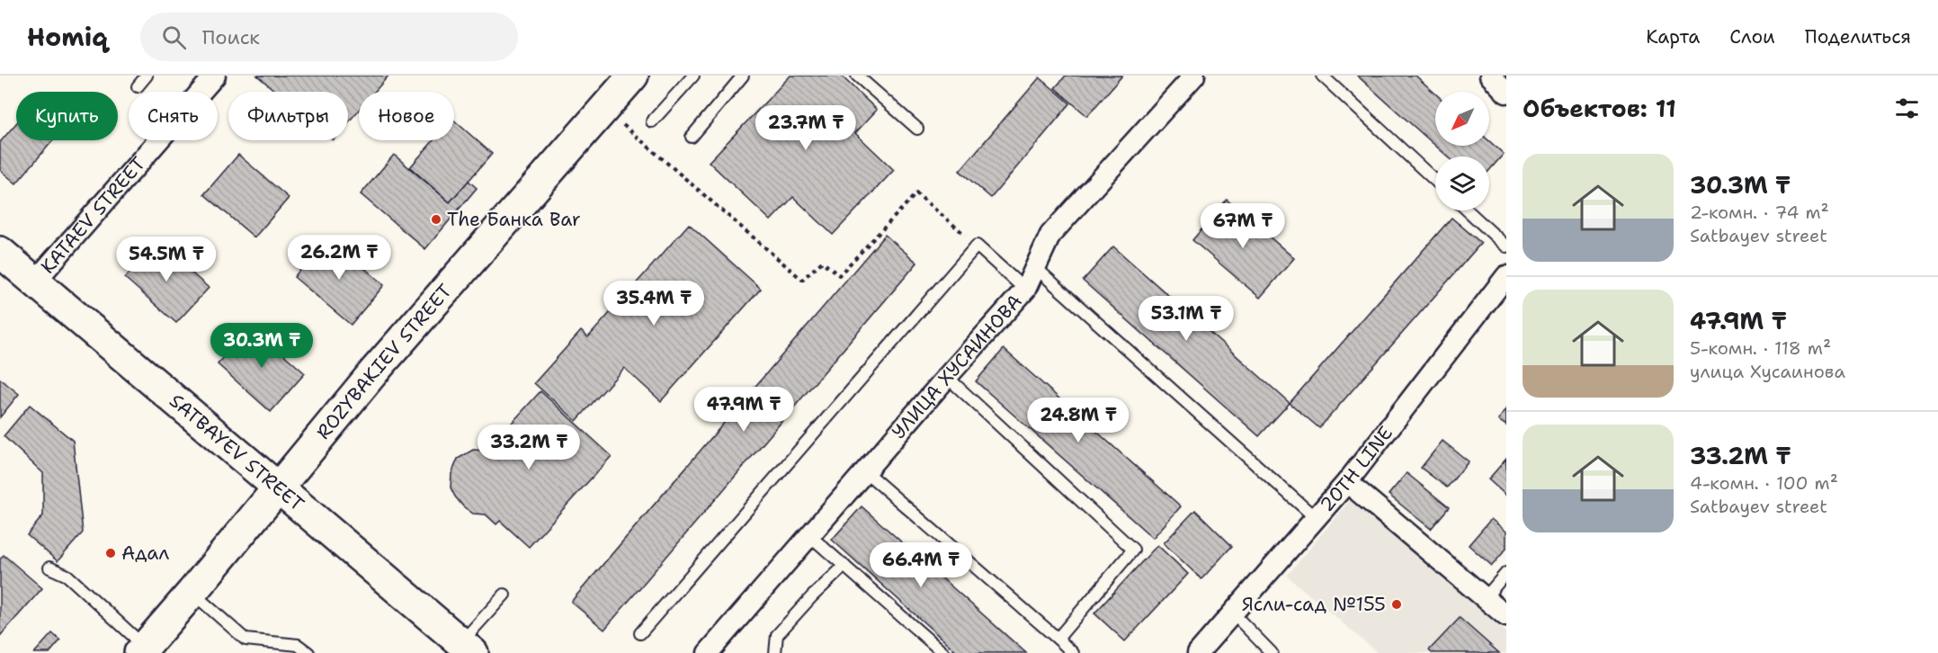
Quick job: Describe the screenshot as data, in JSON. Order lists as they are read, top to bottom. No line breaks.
{"streets":{"main road":["ROZYBAKIEV STREET","SATBAYEV STREET"],"street":["KATAEV STREET","УЛИЦА ХУСАИНОВА","20TH LINE"]},"crossings":[["KATAEV STREET","SATBAYEV STREET"],["ROZYBAKIEV STREET","SATBAYEV STREET"]],"places":["The Банка Bar","Адал","Ясли-сад №155"],"north":"bottom left","page":{"header":"Homiq","search":"Поиск","nav":["Карта","Слои","Поделиться"],"heading":"Объектов: 11","chip":["Купить","Снять","Фильтры","Новое"],"price":["23.7M ₸","67M ₸","26.2M ₸","54.5M ₸","35.4M ₸","53.1M ₸","30.3M ₸","47.9M ₸","24.8M ₸","33.2M ₸","66.4M ₸"],"list":[{"name":"30.3M ₸","note":"2-комн. · 74 m² · Satbayev street"},{"name":"47.9M ₸","note":"5-комн. · 118 m² · улица Хусаинова"},{"name":"33.2M ₸","note":"4-комн. · 100 m² · Satbayev street"}]}}
